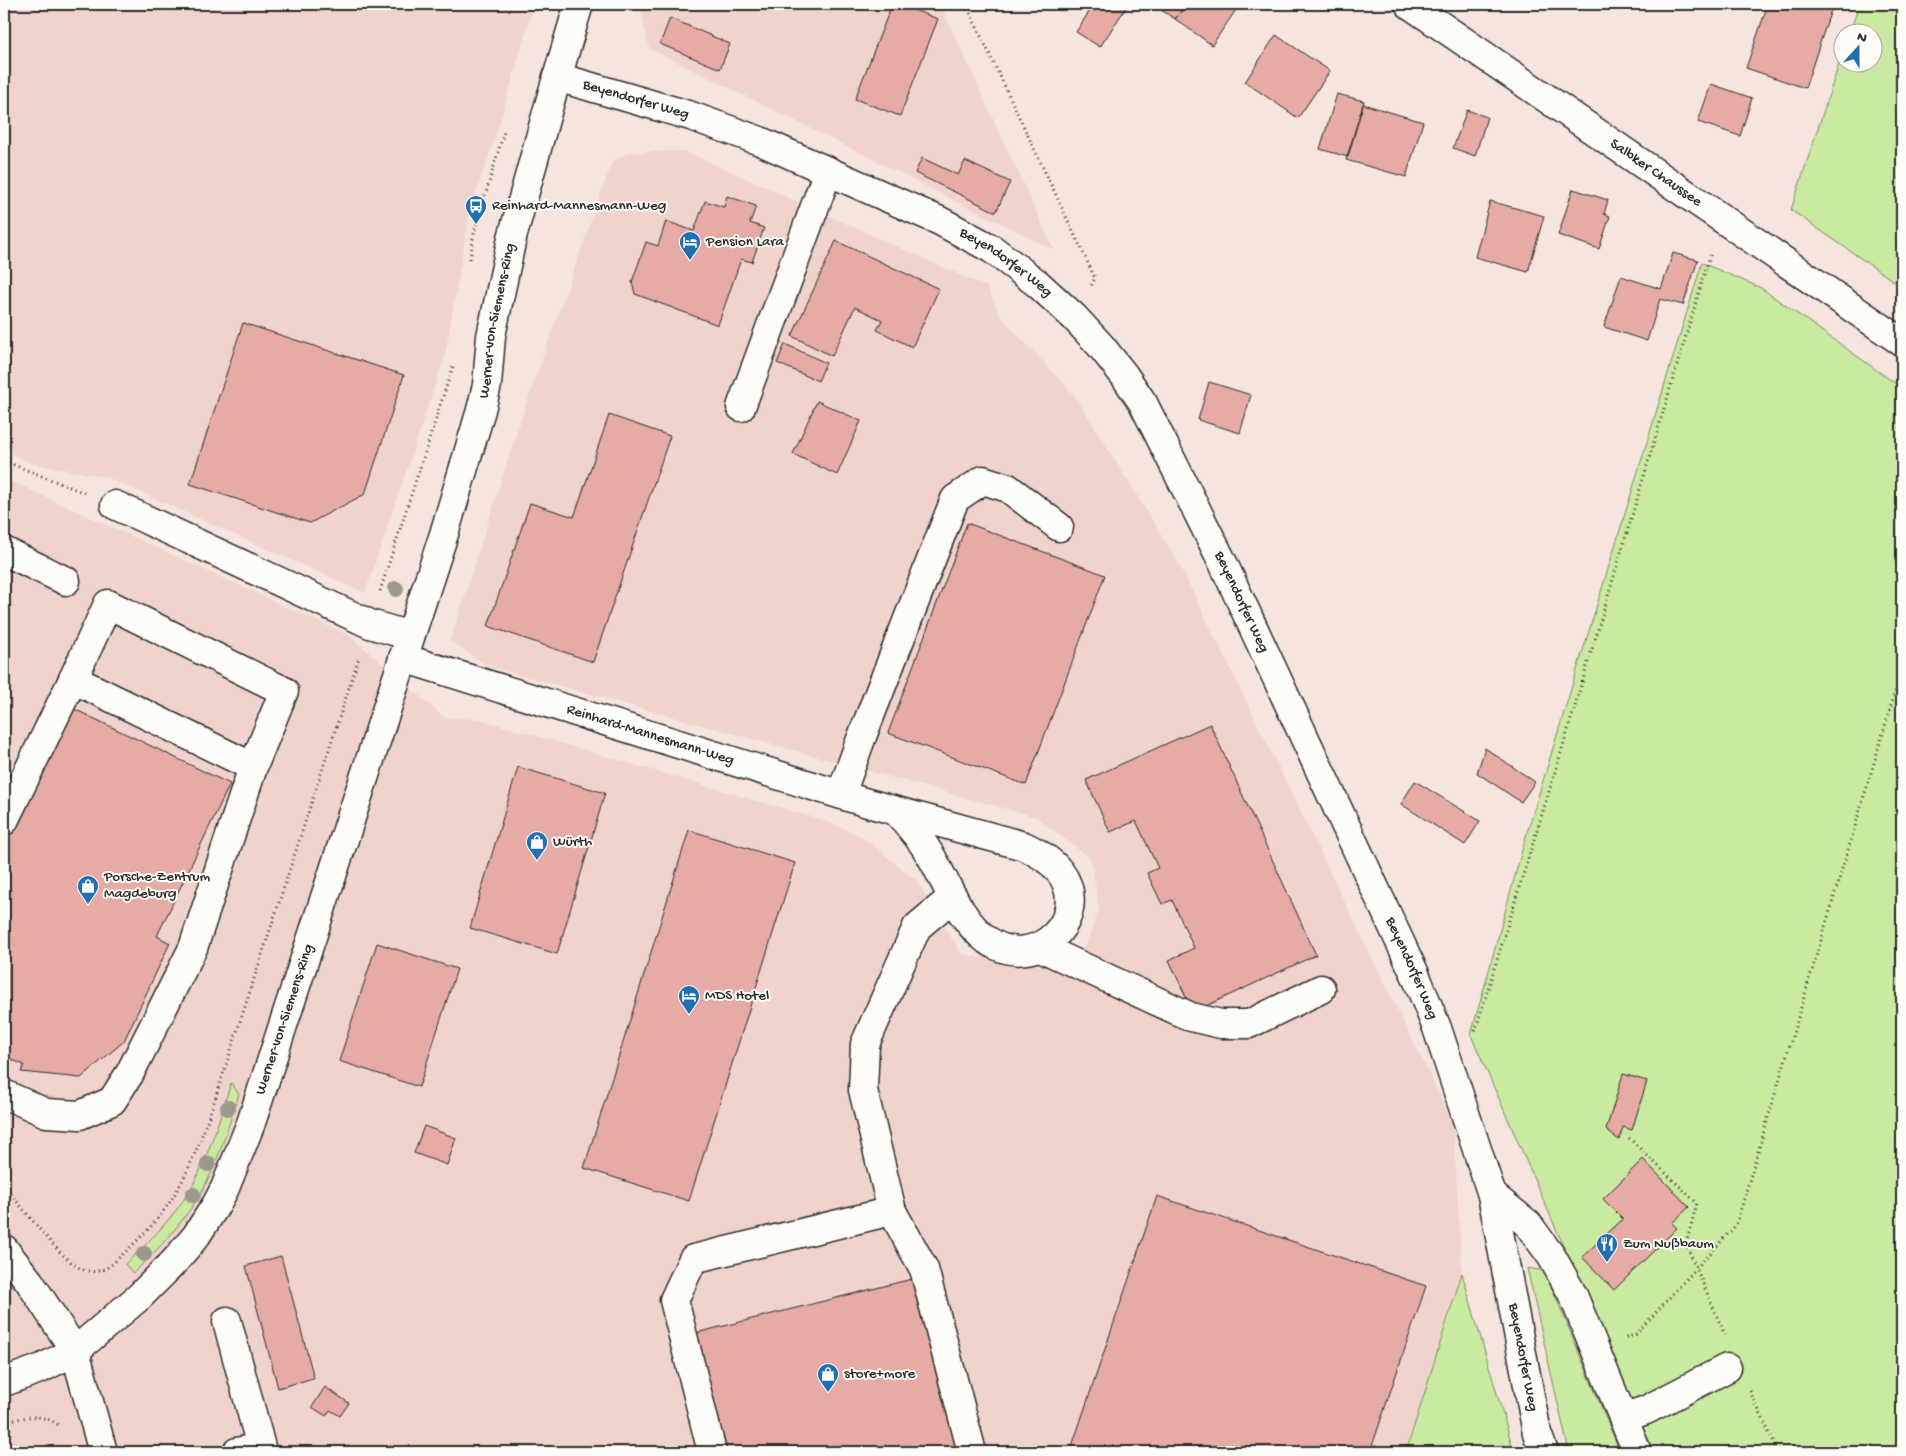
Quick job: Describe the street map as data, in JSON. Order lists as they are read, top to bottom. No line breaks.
{"streets":{"street":["Beyendorfer Weg","Salbker Chaussee","Werner-von-Siemens-Ring","Reinhard-Mannesmann-Weg"]},"crossings":[["Beyendorfer Weg","Werner-von-Siemens-Ring"],["Werner-von-Siemens-Ring","Reinhard-Mannesmann-Weg"]],"places":{"bus stop":["Reinhard-Mannesmann-Weg"],"hotel":["Pension Lara","MDS Hotel"],"shop":["Würth","Porsche-Zentrum Magdeburg","store+more"],"restaurant":["Zum Nußbaum"]},"north":"top"}
